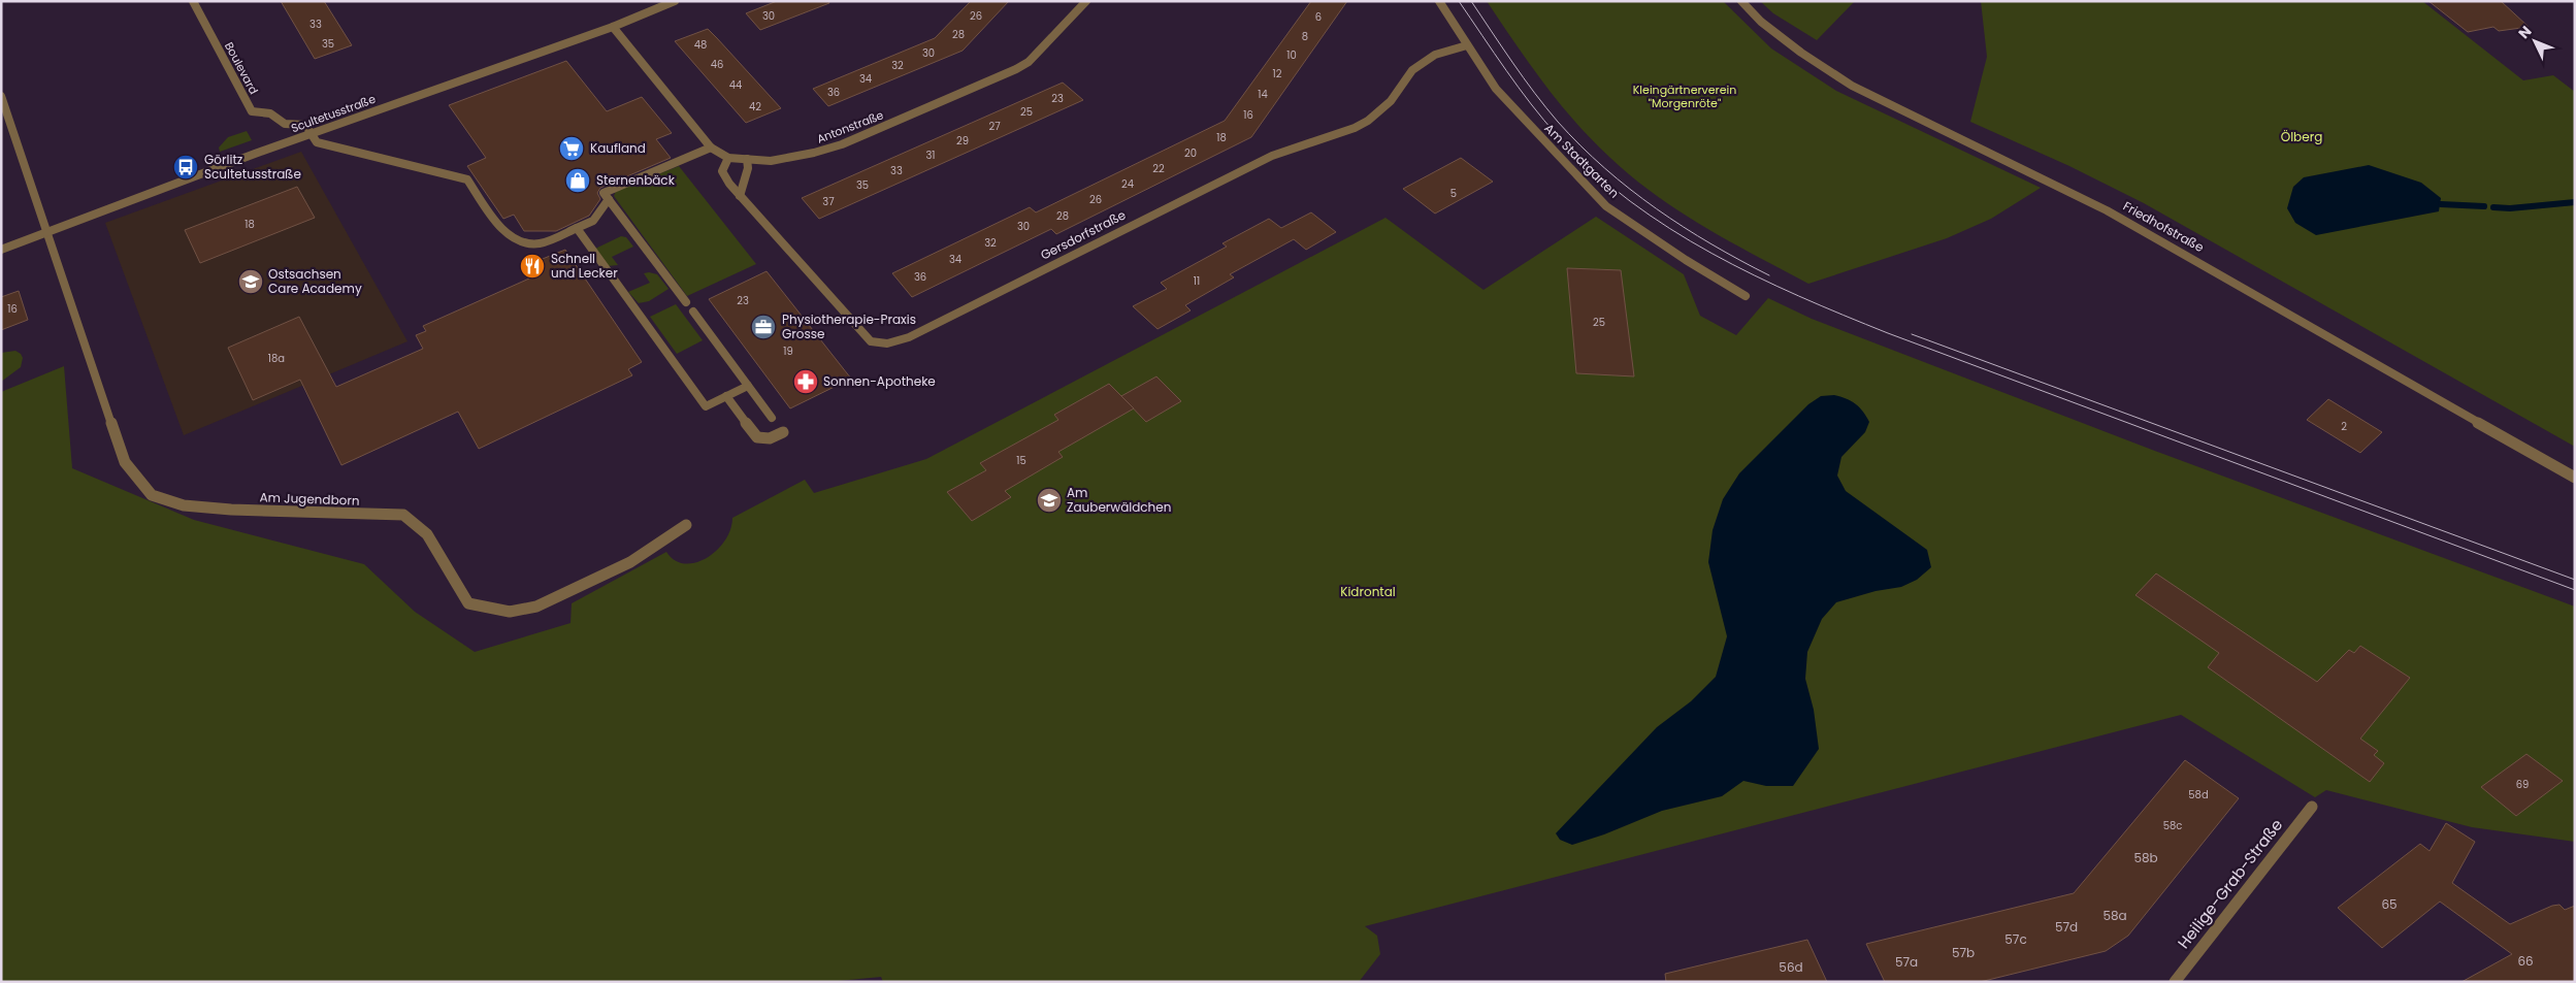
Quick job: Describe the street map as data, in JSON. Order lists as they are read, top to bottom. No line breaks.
{"streets":{"street":["Boulevard","Scultetusstraße","Antonstraße","Am Stadtgarten","Friedhofstraße","Gersdorfstraße","Am Jugendborn","Heilige-Grab-Straße"]},"crossings":[["Boulevard","Scultetusstraße"],["Scultetusstraße","Antonstraße"],["Scultetusstraße","Am Jugendborn"],["Antonstraße","Gersdorfstraße"],["Am Stadtgarten","Gersdorfstraße"]],"parks":["Kleingärtnerverein \"Morgenröte\"","Ölberg","Kidrontal"],"places":{"supermarket":["Kaufland"],"bus stop":["Görlitz Scultetusstraße"],"shop":["Sternenbäck"],"restaurant":["Schnell und Lecker"],"school or university":["Ostsachsen Care Academy","Am Zauberwäldchen"],"office":["Physiotherapie-Praxis Grosse"],"pharmacy":["Sonnen-Apotheke"]},"house_numbers":["30","26","6","33","28","8","35","48","30","10","46","32","12","34","44","36","14","23","42","25","16","27","18","29","20","31","22","33","24","35","5","26","37","28","18","30","32","34","36","11","23","16","25","19","18a","2","15","69","58d","58c","58b","65","58a","57d","57c","57b","66","57a","56d"],"north":"top left"}
